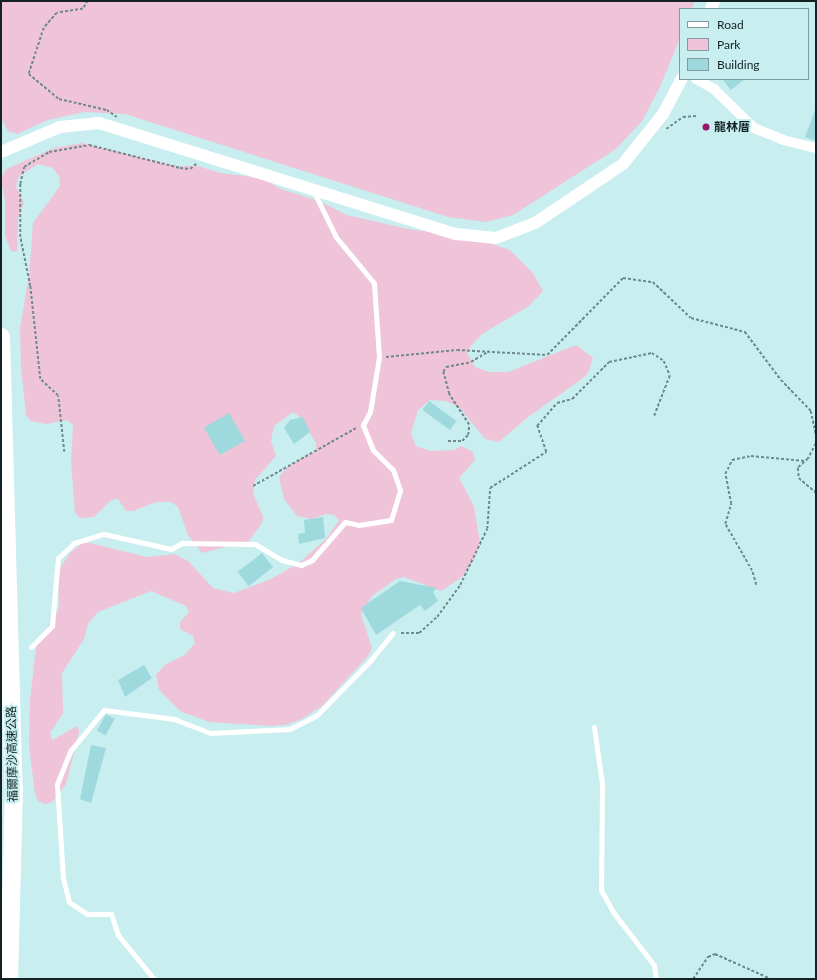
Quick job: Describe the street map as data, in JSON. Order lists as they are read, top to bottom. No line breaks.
{"streets":{"highway":["福爾摩沙高速公路"]},"places":["龍林厝"],"legend":["Road","Park","Building"]}
